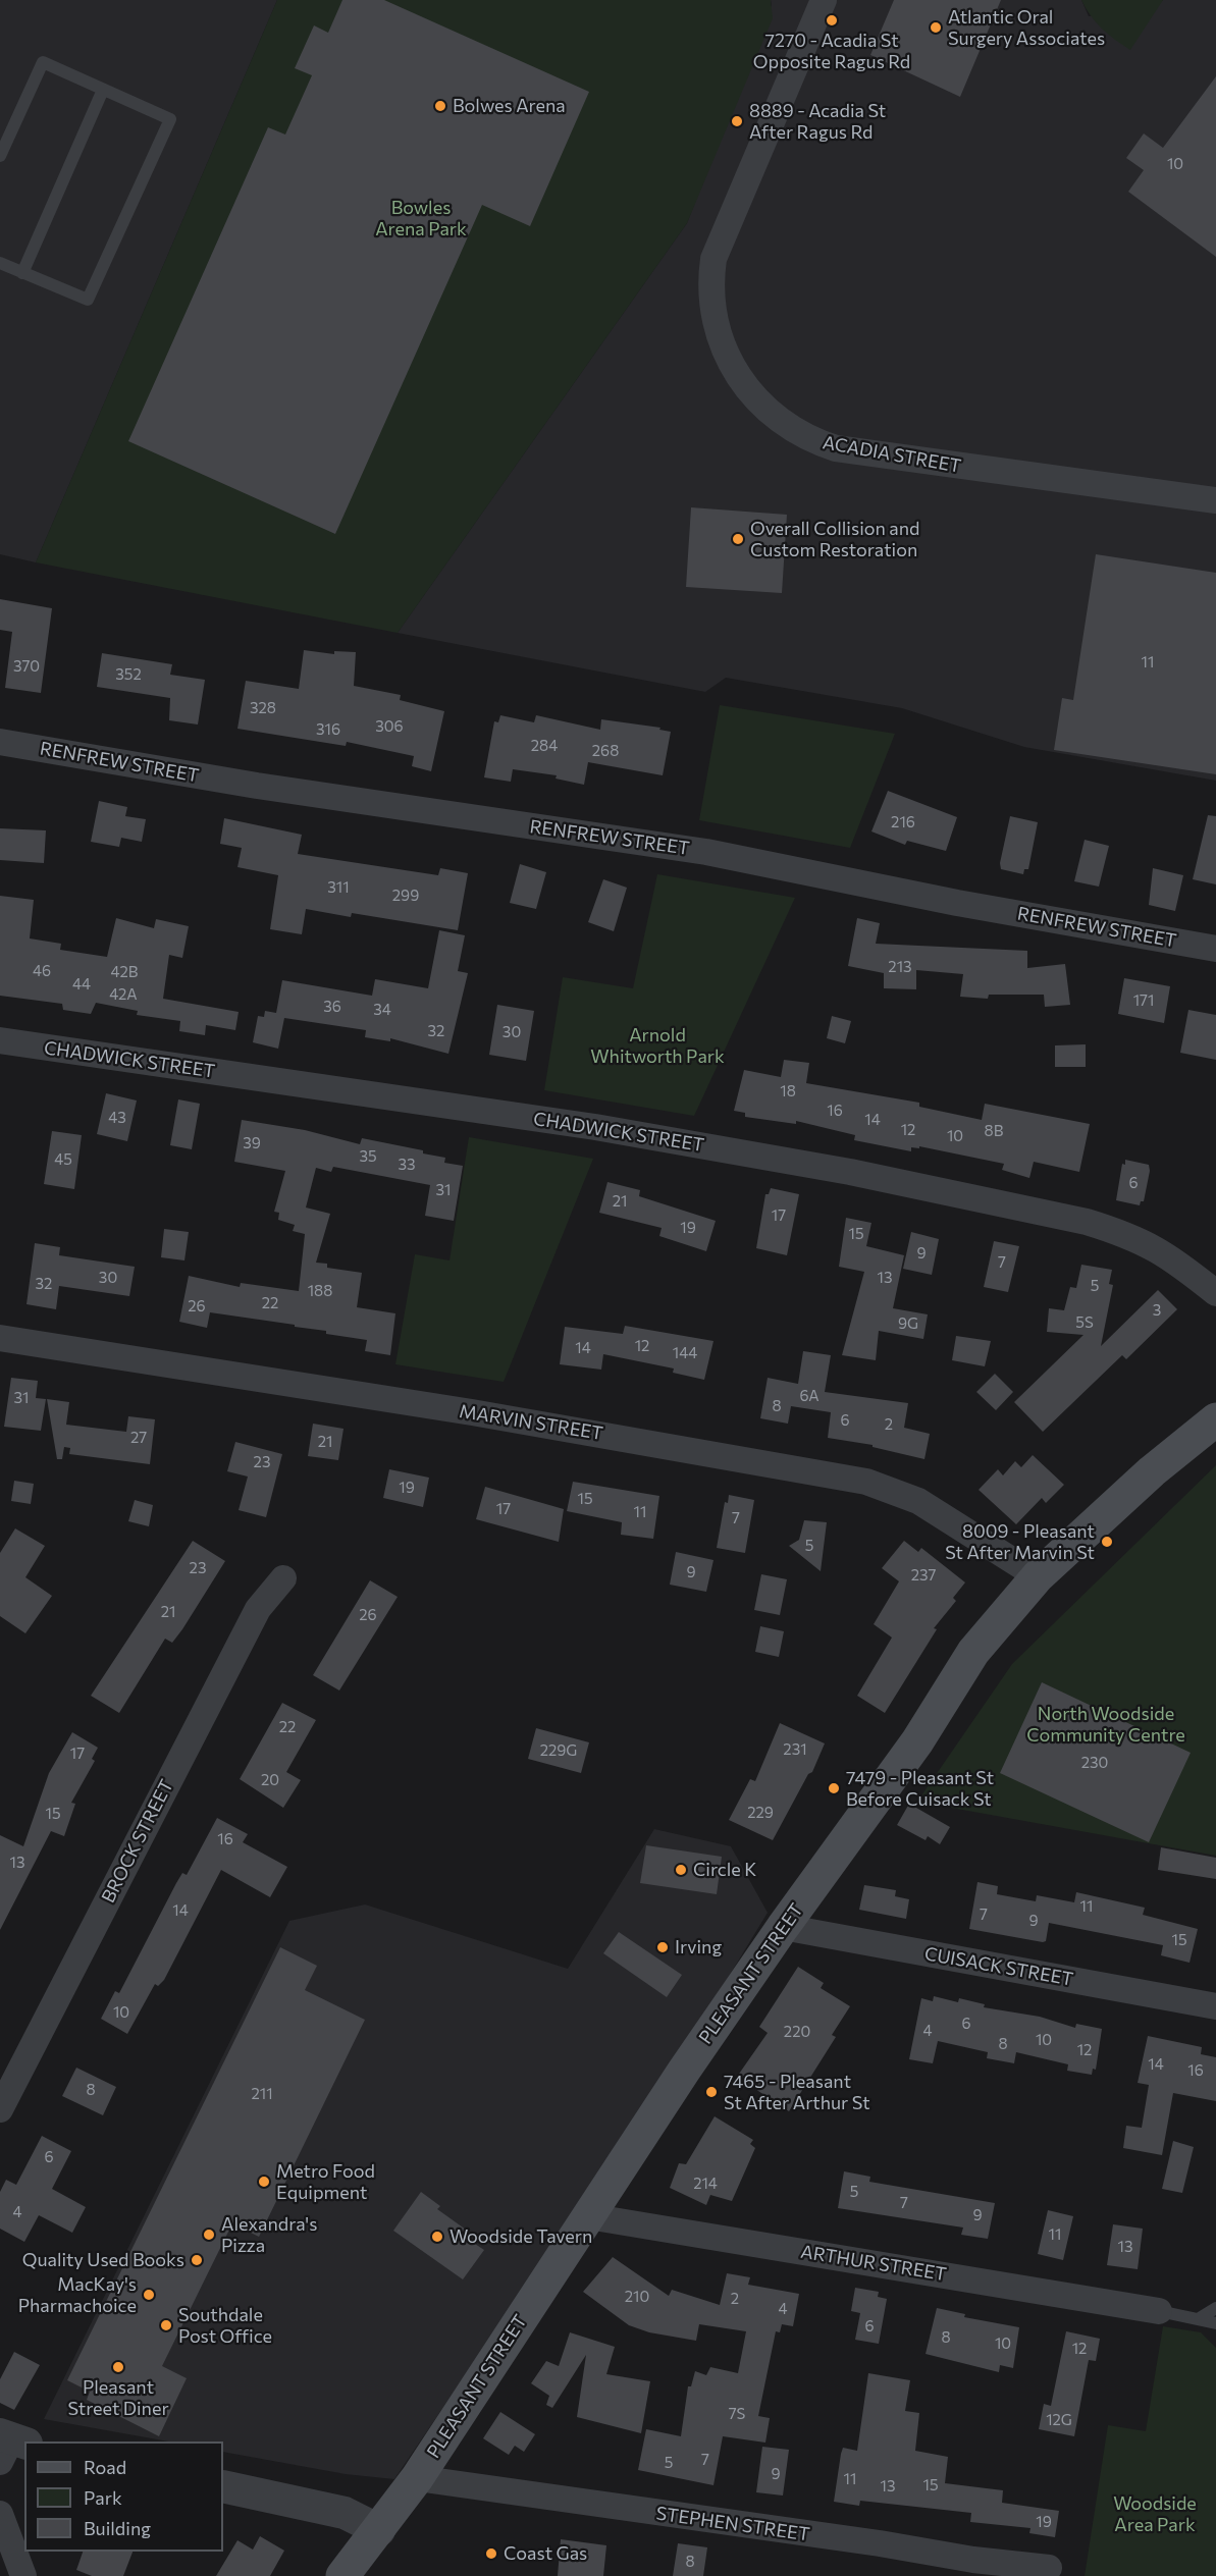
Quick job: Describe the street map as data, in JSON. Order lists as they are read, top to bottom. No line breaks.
{"streets":{"main road":["PLEASANT STREET"],"street":["ACADIA STREET","RENFREW STREET","CHADWICK STREET","MARVIN STREET","BROCK STREET","CUISACK STREET","ARTHUR STREET","STEPHEN STREET"]},"crossings":[["MARVIN STREET","PLEASANT STREET"],["CUISACK STREET","PLEASANT STREET"],["PLEASANT STREET","ARTHUR STREET"],["PLEASANT STREET","STEPHEN STREET"]],"parks":["Bowles Arena Park","Arnold Whitworth Park","North Woodside Community Centre","Woodside Area Park"],"places":["7270 - Acadia St Opposite Ragus Rd","Atlantic Oral Surgery Associates","Bolwes Arena","8889 - Acadia St After Ragus Rd","Overall Collision and Custom Restoration","8009 - Pleasant St After Marvin St","7479 - Pleasant St Before Cuisack St","Circle K","Irving","7465 - Pleasant St After Arthur St","Metro Food Equipment","Alexandra's Pizza","Woodside Tavern","Quality Used Books","MacKay's Pharmachoice","Southdale Post Office","Pleasant Street Diner","Coast Gas"],"house_numbers":["10","11","370","352","328","306","316","284","268","216","311","299","213","46","42B","44","42A","171","36","34","32","30","18","16","43","14","12","8B","10","39","35","45","33","6","31","21","17","19","15","9","7","30","13","32","5","188","22","26","3","5S","9G","12","14","144","6A","31","8","6","2","27","21","23","19","15","17","11","7","5","23","9","237","21","26","22","231","229G","17","230","20","229","15","16","13","11","14","7","9","15","10","6","4","220","10","8","12","14","16","8","211","6","214","5","7","4","9","11","13","210","2","4","6","8","10","12","7S","12G","7","5","9","11","15","13","19","8"],"legend":["Road","Park","Building"]}
